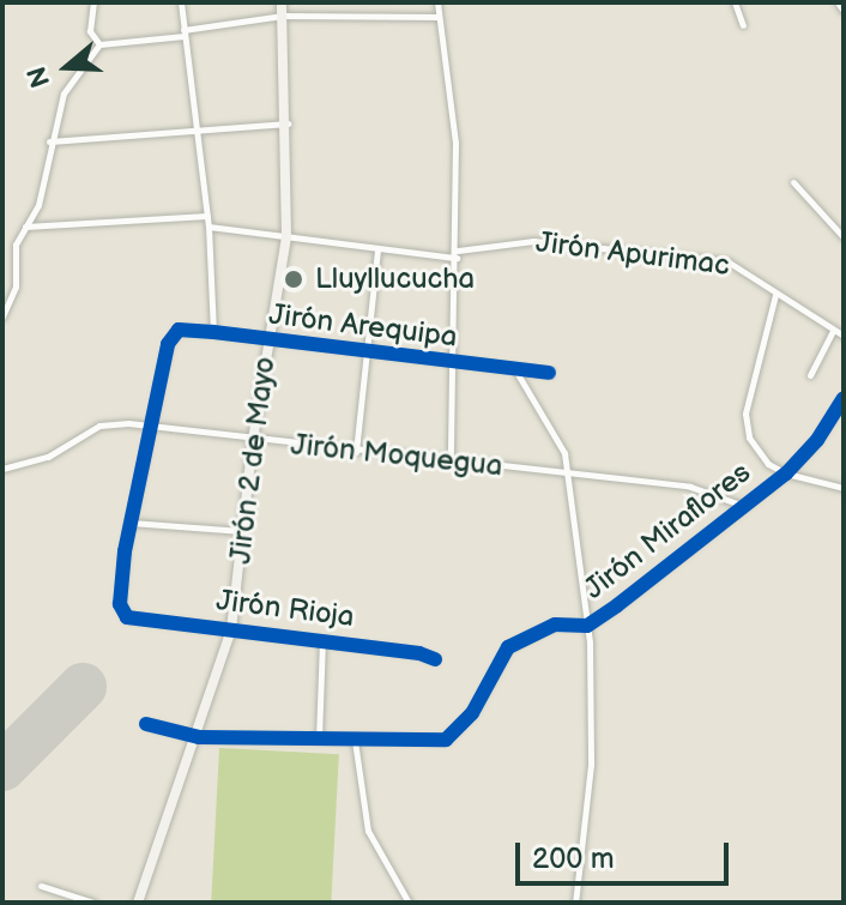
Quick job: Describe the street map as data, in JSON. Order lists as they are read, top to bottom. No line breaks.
{"streets":{"main road":["Jirón 2 de Mayo"],"street":["Jirón Apurimac","Jirón Arequipa","Jirón Moquegua","Jirón Miraflores","Jirón Rioja"]},"crossings":[["Jirón Apurimac","Jirón 2 de Mayo"],["Jirón Arequipa","Jirón Moquegua"],["Jirón Arequipa","Jirón 2 de Mayo"],["Jirón Moquegua","Jirón 2 de Mayo"],["Jirón Moquegua","Jirón Miraflores"],["Jirón 2 de Mayo","Jirón Miraflores"],["Jirón 2 de Mayo","Jirón Rioja"]],"places":["Lluyllucucha"],"scale_bar":"200 m","north":"left"}
